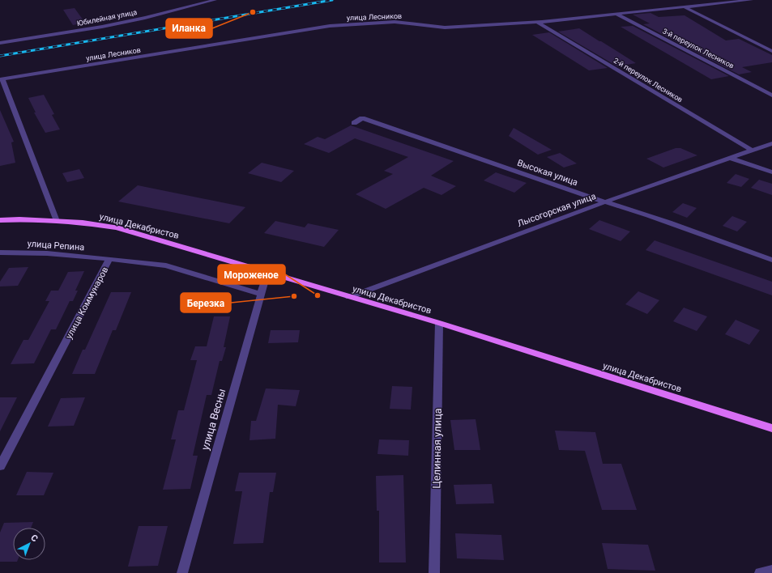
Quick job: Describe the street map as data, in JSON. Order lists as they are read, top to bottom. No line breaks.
{"streets":{"main road":["улица Декабристов"],"street":["улица Лесников","Юбилейная улица","3-й переулок Лесников","2-й переулок Лесников","Высокая улица","Лысогорская улица","улица Репина","улица Коммунаров","улица Весны","Целинная улица"]},"crossings":[["улица Лесников","3-й переулок Лесников"],["улица Лесников","2-й переулок Лесников"],["2-й переулок Лесников","Лысогорская улица"],["Высокая улица","Лысогорская улица"],["Лысогорская улица","улица Декабристов"],["улица Декабристов","улица Весны"],["улица Декабристов","Целинная улица"],["улица Репина","улица Коммунаров"],["улица Коммунаров","улица Весны"]],"places":["Иланка","Мороженое","Березка"],"north":"top right"}
